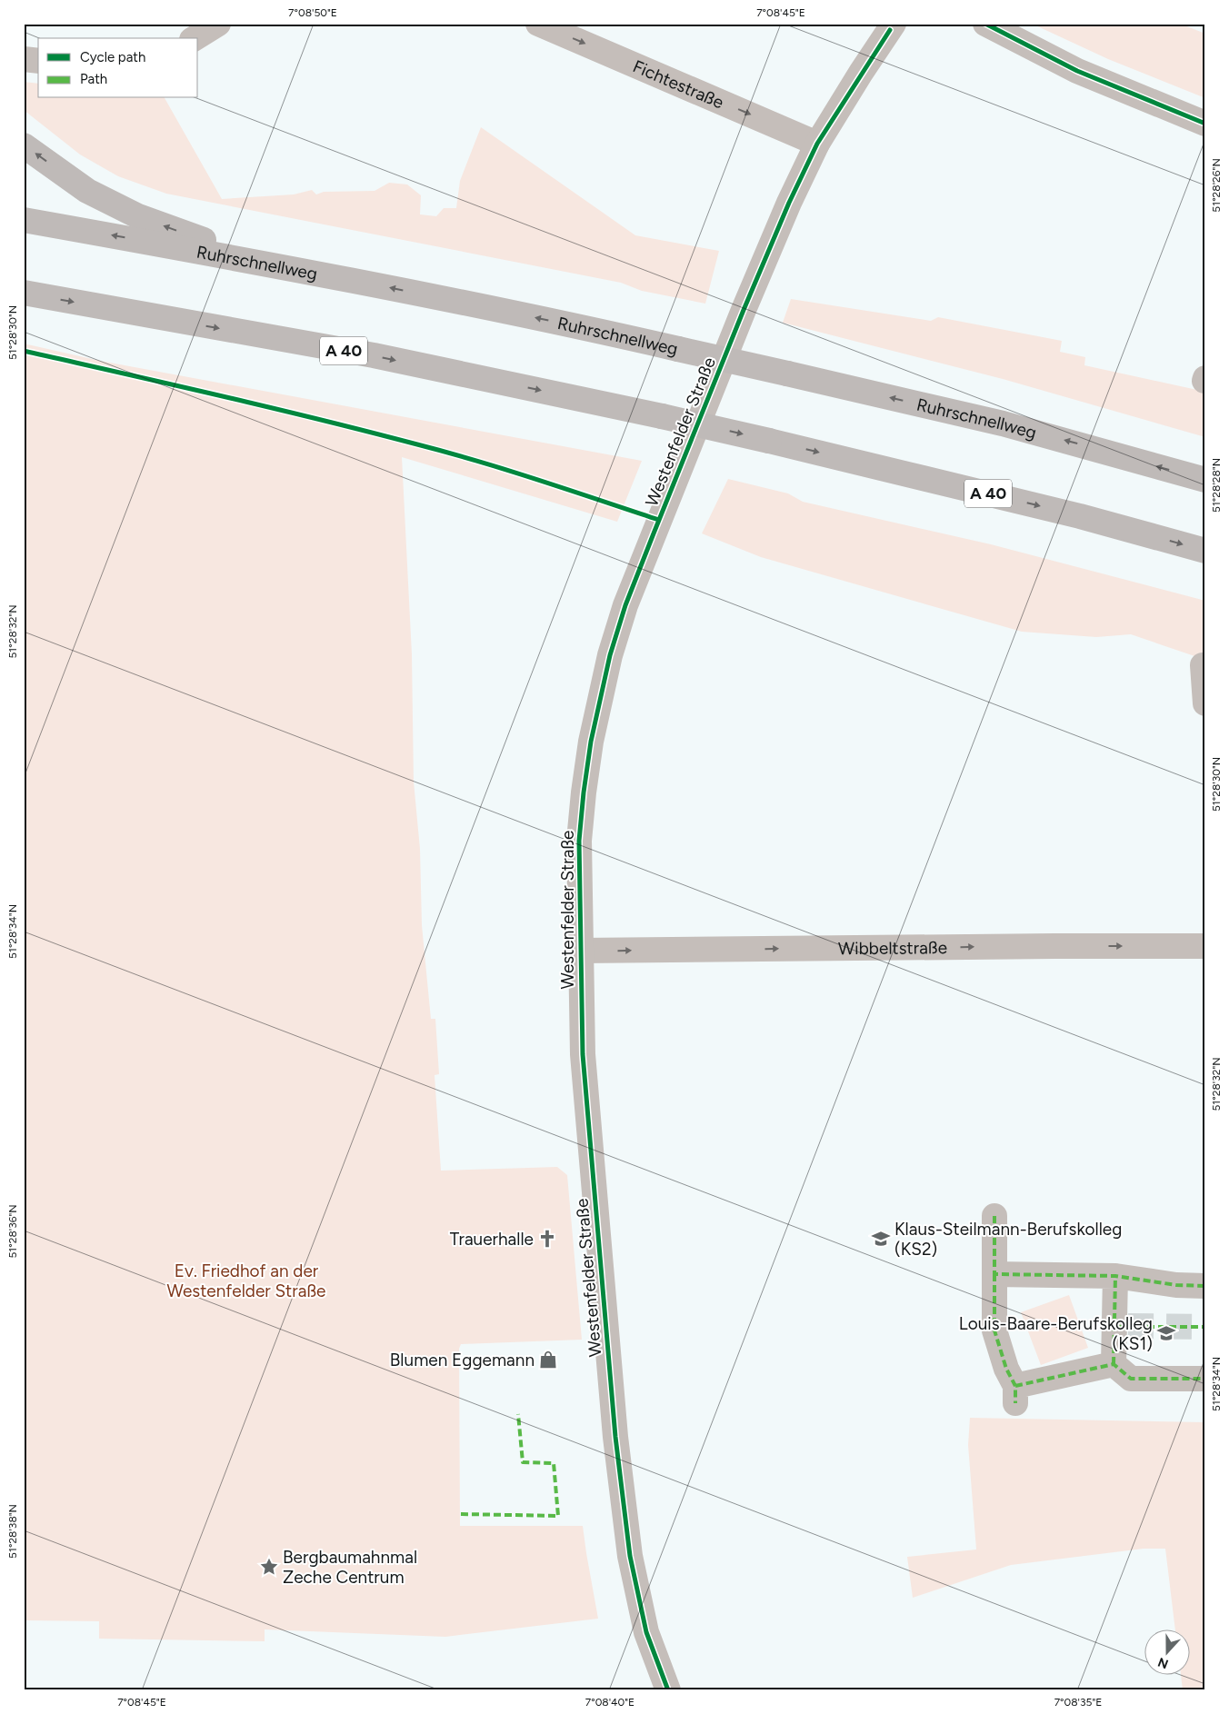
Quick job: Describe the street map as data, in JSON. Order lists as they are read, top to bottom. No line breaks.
{"streets":{"highway":["Ruhrschnellweg","A 40"],"street":["Fichtestraße","Westenfelder Straße","Wibbeltstraße"]},"crossings":[["Fichtestraße","Westenfelder Straße"],["Westenfelder Straße","Wibbeltstraße"]],"one_way":["Fichtestraße","Wibbeltstraße"],"parks":["Ev. Friedhof an der Westenfelder Straße"],"places":{"church":["Trauerhalle"],"school or university":["Klaus-Steilmann-Berufskolleg (KS2)","Louis-Baare-Berufskolleg (KS1)"],"shop":["Blumen Eggemann"],"place":["Bergbaumahnmal Zeche Centrum"]},"legend":["Cycle path","Path"],"north":"bottom","coordinates":["7°08'50\"E","7°08'45\"E","51°28'26\"N","51°28'30\"N","51°28'28\"N","51°28'32\"N","51°28'34\"N","51°28'36\"N","51°28'38\"N","7°08'40\"E","7°08'35\"E"]}
